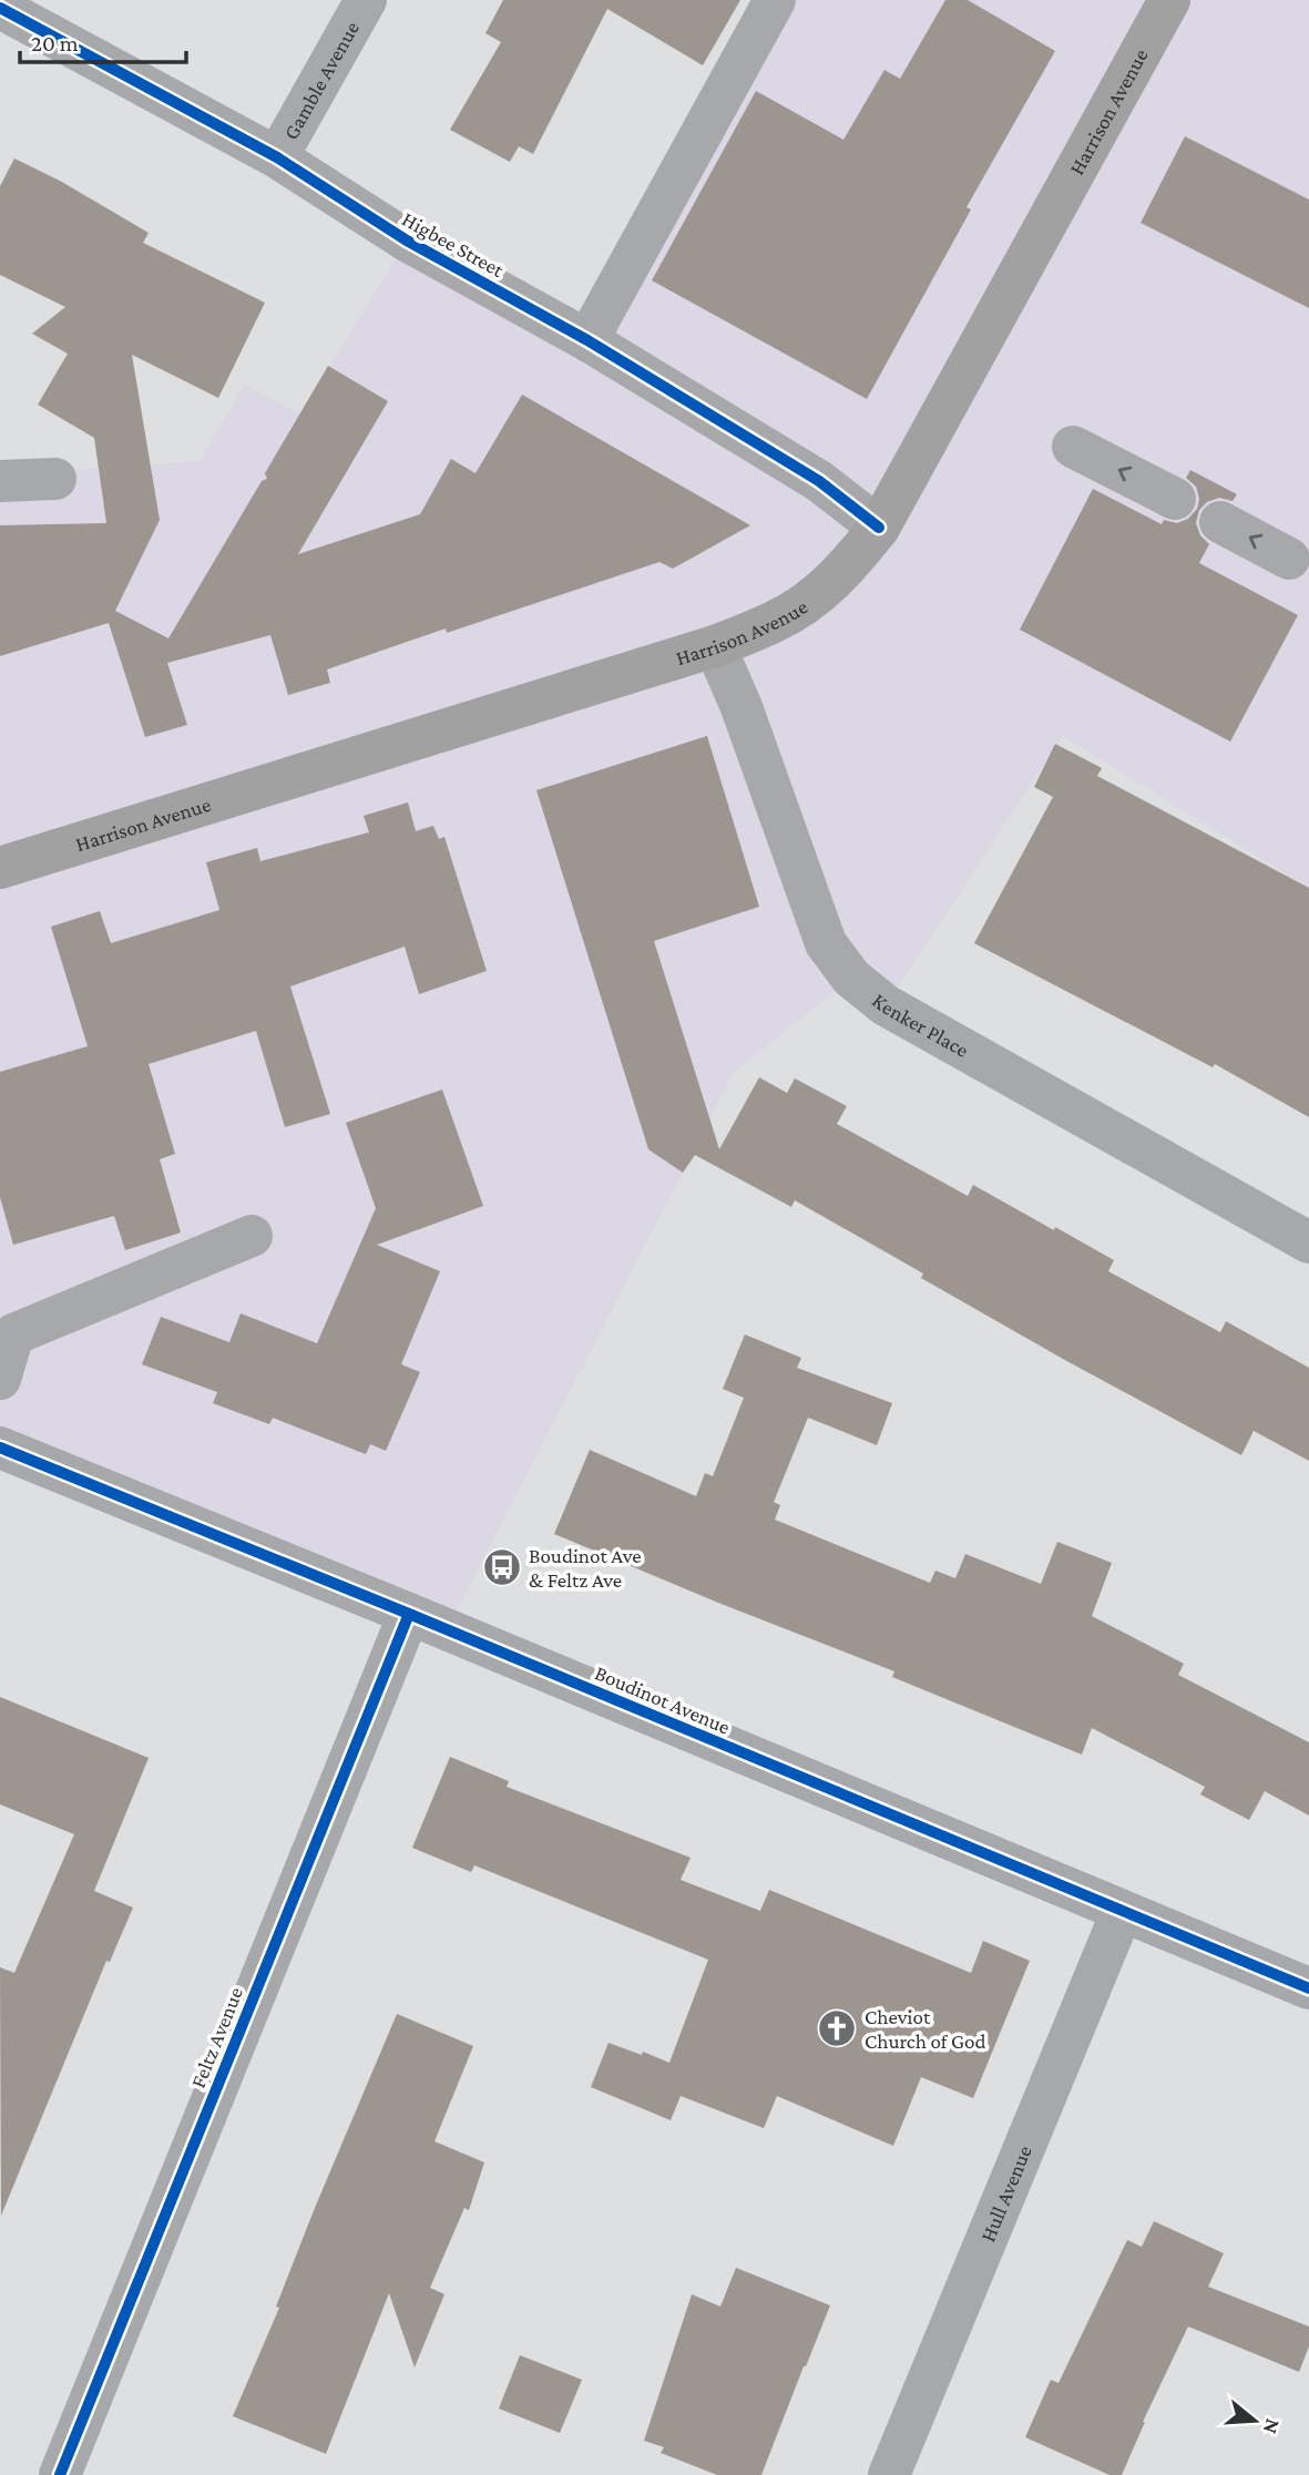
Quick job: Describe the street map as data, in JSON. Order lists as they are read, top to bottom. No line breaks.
{"streets":{"main road":["Harrison Avenue"],"street":["Gamble Avenue","Higbee Street","Kenker Place","Boudinot Avenue","Feltz Avenue","Hull Avenue"]},"crossings":[["Gamble Avenue","Higbee Street"],["Harrison Avenue","Higbee Street"],["Harrison Avenue","Kenker Place"],["Boudinot Avenue","Feltz Avenue"],["Boudinot Avenue","Hull Avenue"]],"places":{"bus stop":["Boudinot Ave & Feltz Ave"],"church":["Cheviot Church of God"]},"scale_bar":"20 m","north":"right"}
